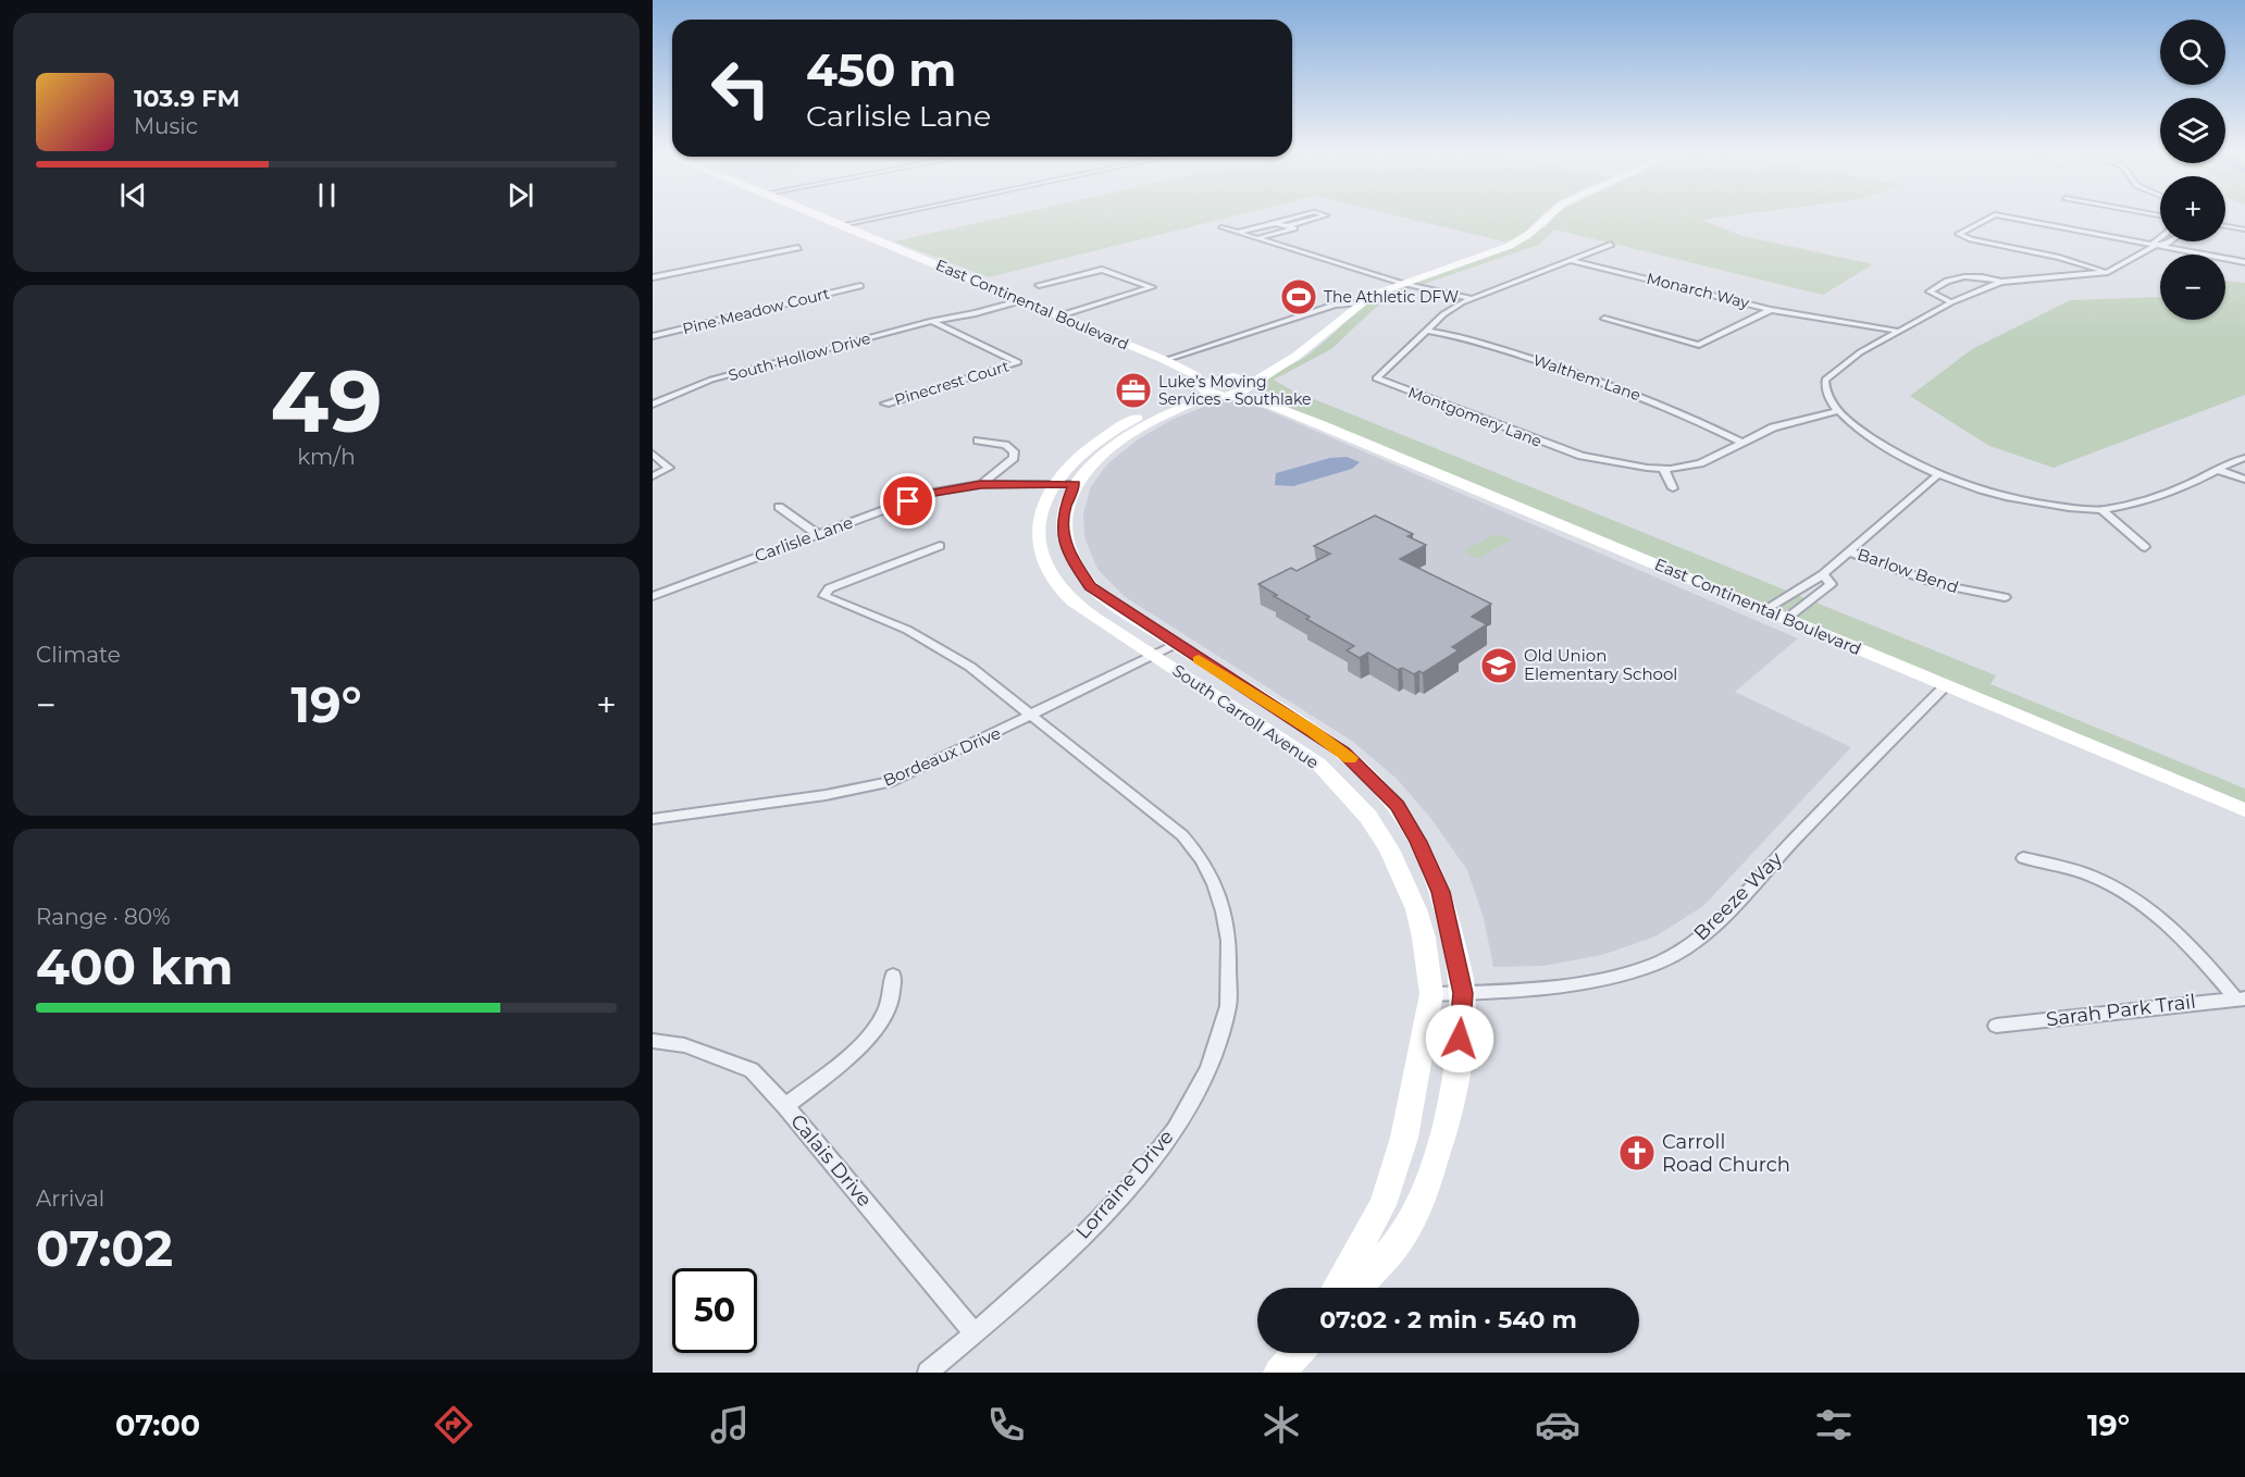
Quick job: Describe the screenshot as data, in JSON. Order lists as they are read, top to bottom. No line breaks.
{"streets":{"main road":["East Continental Boulevard","South Carroll Avenue"],"street":["Monarch Way","Pine Meadow Court","South Hollow Drive","Walthem Lane","Pinecrest Court","Montgomery Lane","Carlisle Lane","Barlow Bend","Bordeaux Drive","Breeze Way","Sarah Park Trail","Calais Drive","Lorraine Drive"]},"crossings":[["Monarch Way","Montgomery Lane"],["East Continental Boulevard","South Hollow Drive"],["East Continental Boulevard","South Carroll Avenue"],["East Continental Boulevard","Breeze Way"],["South Hollow Drive","Pinecrest Court"],["Walthem Lane","Montgomery Lane"],["Carlisle Lane","South Carroll Avenue"],["South Carroll Avenue","Bordeaux Drive"],["South Carroll Avenue","Breeze Way"],["Bordeaux Drive","Lorraine Drive"],["Calais Drive","Lorraine Drive"]],"places":{"sports":["The Athletic DFW"],"office":["Luke’s Moving Services - Southlake"],"school or university":["Old Union Elementary School"],"church":["Carroll Road Church"]},"page":{"map_buttons":["+","−"],"turn":["450 m","Carlisle Lane"],"song":["103.9 FM","Music"],"tile":[["49","km/h"],"Climate",["Range · 80%","400 km"],["Arrival","07:02"]],"heat":["−","19°","+"],"limit":"50","trip":"07:02 · 2 min · 540 m","tabs":["07:00","19°"]}}
